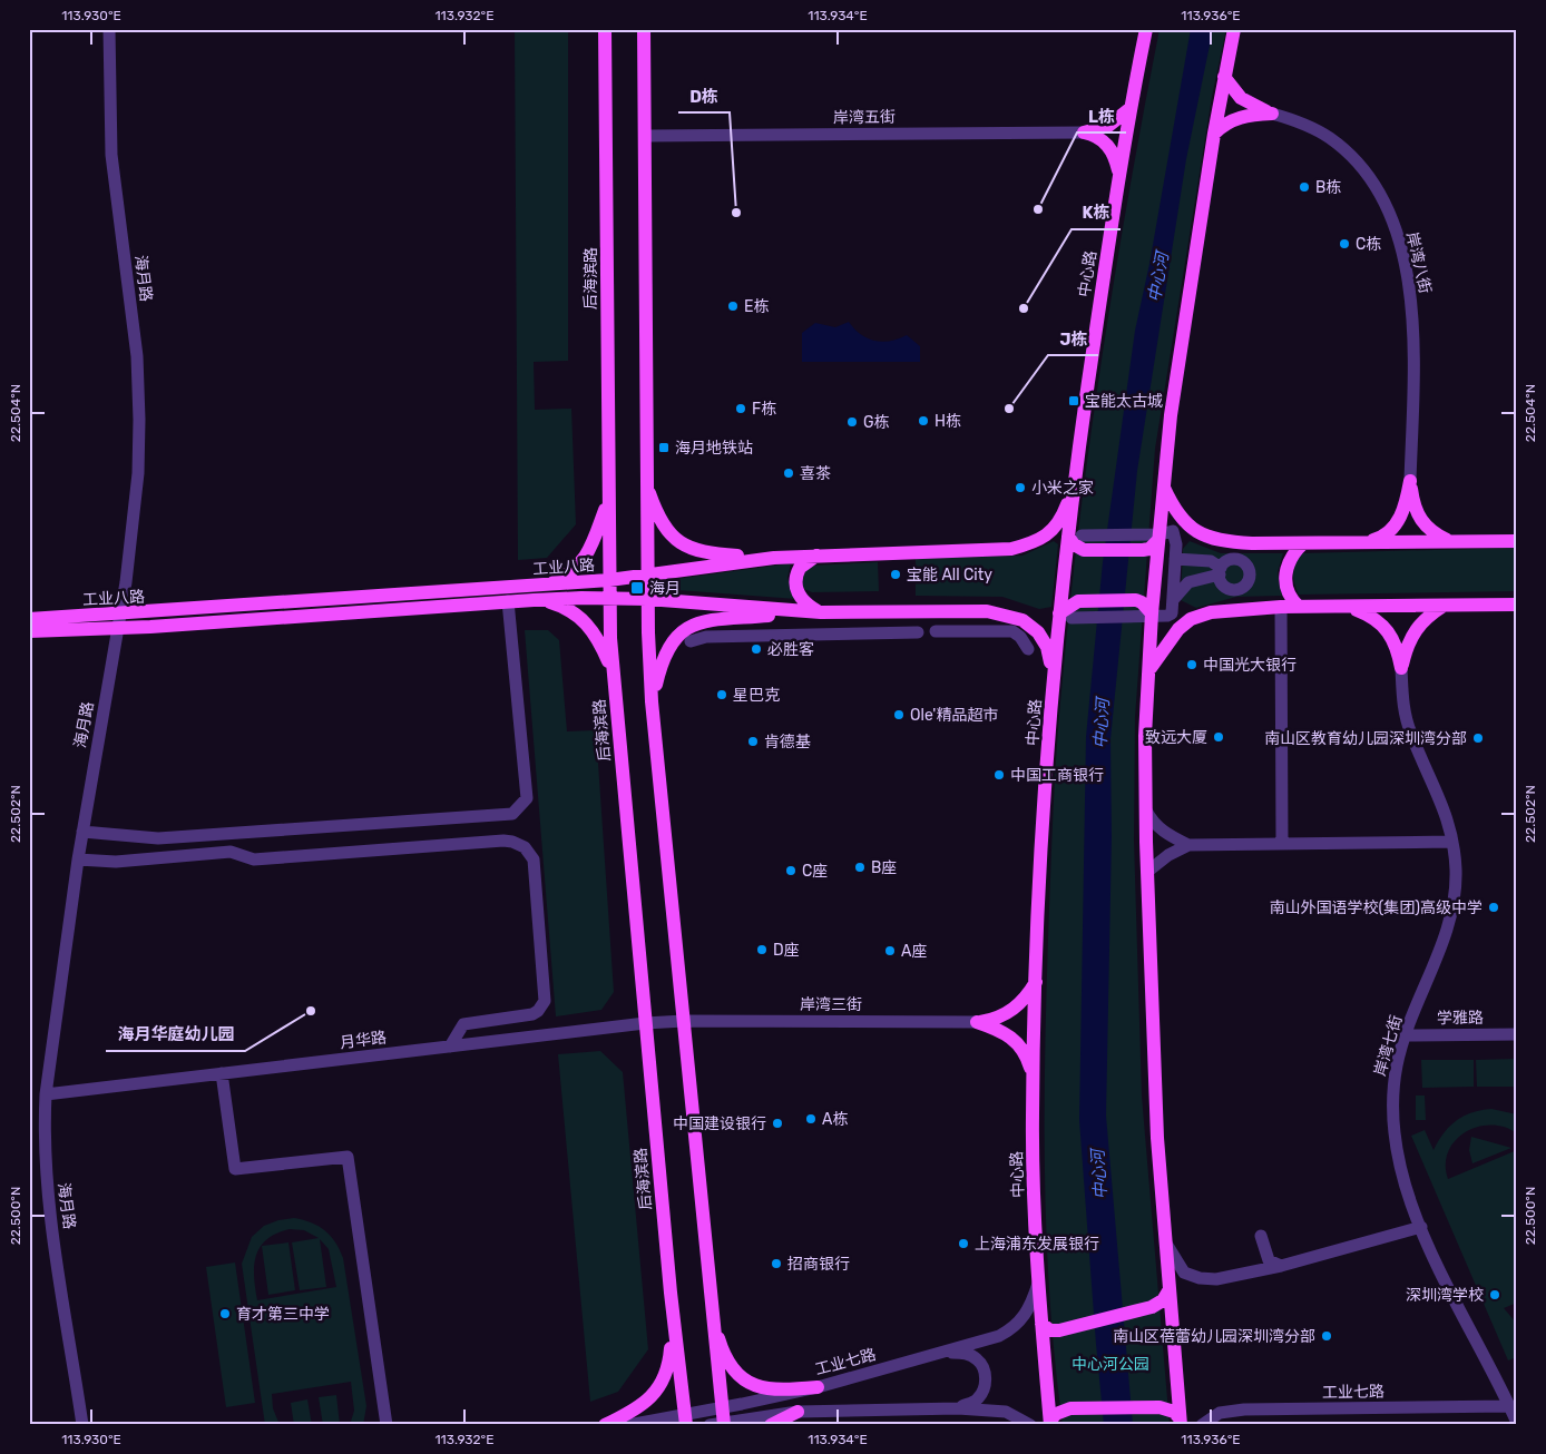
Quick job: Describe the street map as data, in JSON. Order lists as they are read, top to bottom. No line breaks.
{"streets":{"main road":["中心路","后海滨路","工业八路"],"street":["岸湾五街","岸湾八街","海月路","岸湾三街","学雅路","月华路","岸湾七街","工业七路"]},"crossings":[["中心路","工业八路"],["中心路","工业七路"],["海月路","工业八路"],["海月路","月华路"],["后海滨路","工业八路"],["后海滨路","月华路"],["后海滨路","工业七路"],["岸湾三街","月华路"],["学雅路","岸湾七街"],["岸湾七街","工业七路"]],"water":["中心河"],"parks":["中心河公园"],"places":{"other":["B栋","L栋","D栋","C栋","E栋","K栋","F栋","J栋","H栋","G栋","喜茶","小米之家","宝能 All City","必胜客","中国光大银行","星巴克","Ole'精品超市","致远大厦","南山区教育幼儿园深圳湾分部","肯德基","中国工商银行","B座","C座","南山外国语学校(集团)高级中学","D座","A座","海月华庭幼儿园","A栋","中国建设银行","上海浦东发展银行","招商银行","深圳湾学校","育才第三中学","南山区蓓蕾幼儿园深圳湾分部"],"transit":["宝能太古城","海月地铁站","海月"]},"coordinates":["113.930°E","113.932°E","113.934°E","113.936°E","22.504°N","22.502°N","22.500°N"]}
